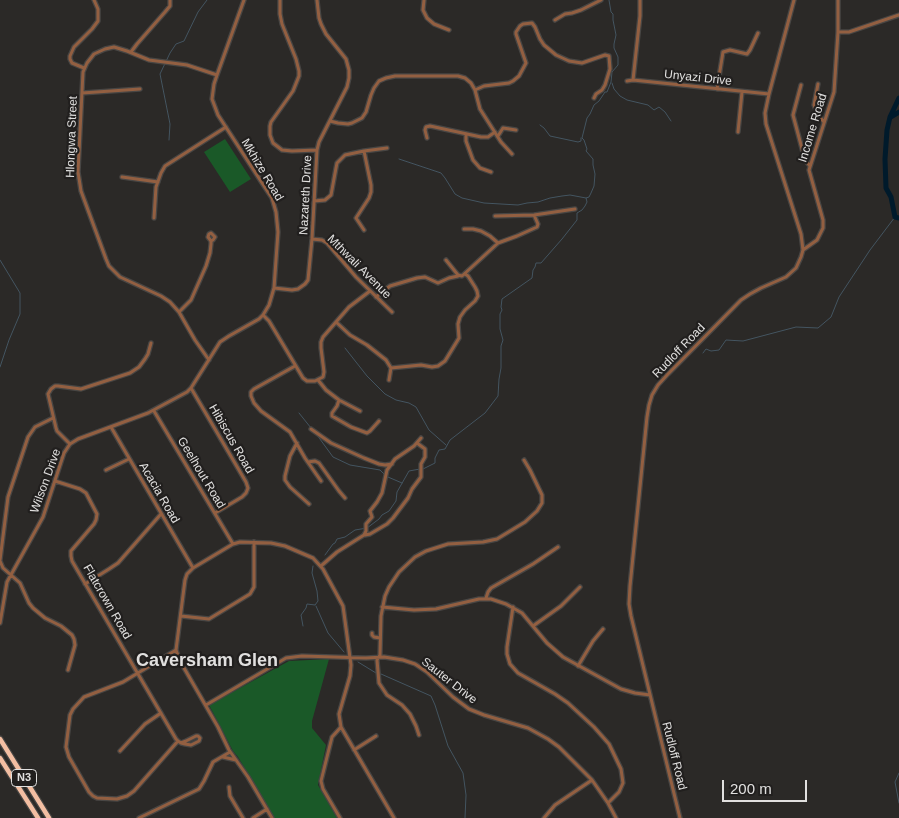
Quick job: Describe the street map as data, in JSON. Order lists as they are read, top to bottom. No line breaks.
{"streets":{"highway":["N3"],"street":["Unyazi Drive","Income Road","Hlongwa Street","Mkhize Road","Nazareth Drive","Mthwali Avenue","Rudloff Road","Hibiscus Road","Geelhout Road","Wilson Drive","Acacia Road","Flatcrown Road","Sauter Drive"]},"crossings":[["Income Road","Rudloff Road"],["Hlongwa Street","Wilson Drive"],["Mkhize Road","Nazareth Drive"],["Nazareth Drive","Mthwali Avenue"],["Hibiscus Road","Geelhout Road"],["Hibiscus Road","Wilson Drive"],["Geelhout Road","Wilson Drive"],["Wilson Drive","Acacia Road"],["Wilson Drive","Flatcrown Road"]],"districts":["Caversham Glen"],"scale_bar":"200 m"}
